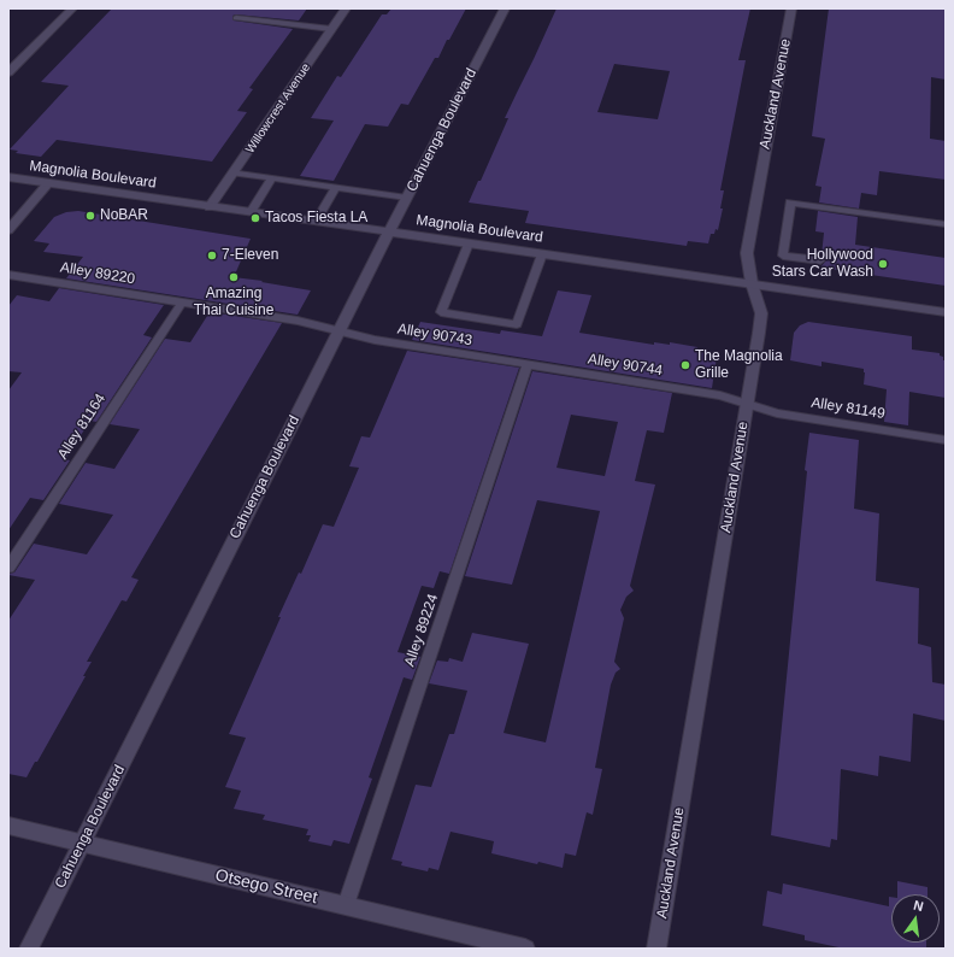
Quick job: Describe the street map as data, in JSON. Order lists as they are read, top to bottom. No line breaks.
{"streets":{"street":["Auckland Avenue","Willowcrest Avenue","Cahuenga Boulevard","Magnolia Boulevard","Otsego Street"],"lane":["Alley 89220","Alley 90743","Alley 90744","Alley 81149","Alley 81164","Alley 89224"]},"crossings":[["Auckland Avenue","Magnolia Boulevard"],["Auckland Avenue","Alley 90744"],["Auckland Avenue","Alley 81149"],["Willowcrest Avenue","Magnolia Boulevard"],["Cahuenga Boulevard","Magnolia Boulevard"],["Cahuenga Boulevard","Alley 89220"],["Cahuenga Boulevard","Alley 90743"],["Cahuenga Boulevard","Otsego Street"],["Alley 89220","Alley 90743"],["Alley 89220","Alley 81164"],["Alley 90743","Alley 90744"],["Alley 90743","Alley 89224"],["Alley 90744","Alley 81149"],["Alley 90744","Alley 89224"],["Alley 89224","Otsego Street"]],"places":["NoBAR","Tacos Fiesta LA","7-Eleven","Hollywood Stars Car Wash","Amazing Thai Cuisine","The Magnolia Grille"],"north":"top"}
